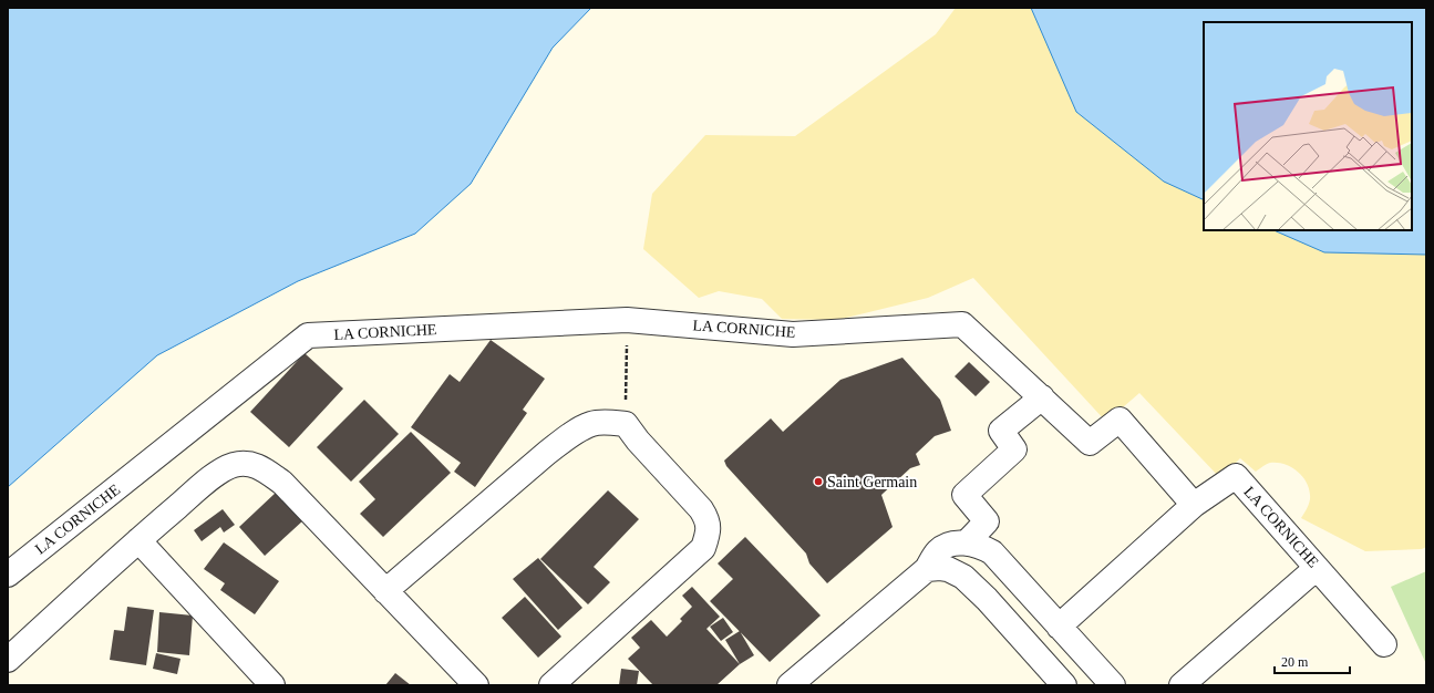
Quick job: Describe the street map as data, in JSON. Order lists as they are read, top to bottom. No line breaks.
{"streets":{"street":["LA CORNICHE"]},"places":["Saint Germain"],"scale_bar":"20 m"}
